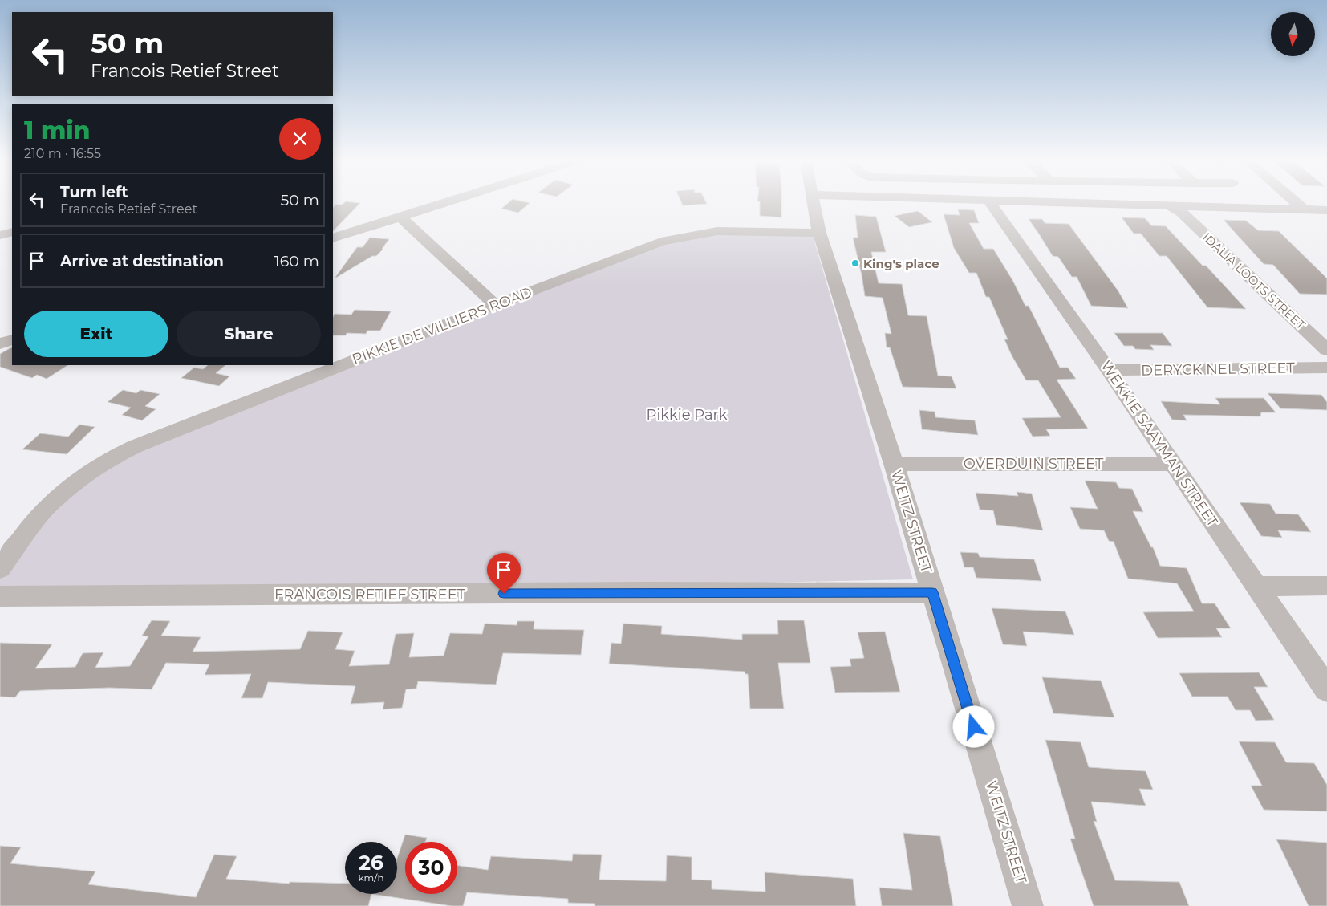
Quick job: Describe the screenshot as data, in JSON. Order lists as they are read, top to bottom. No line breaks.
{"streets":{"street":["IDALIA LOOTS STREET","PIKKIE DE VILLIERS ROAD","DERYCK NEL STREET","WEKKIE SAAYMAN STREET","OVERDUIN STREET","WEITZ STREET","FRANCOIS RETIEF STREET"]},"crossings":[["PIKKIE DE VILLIERS ROAD","WEITZ STREET"],["DERYCK NEL STREET","WEKKIE SAAYMAN STREET"],["WEKKIE SAAYMAN STREET","OVERDUIN STREET"],["OVERDUIN STREET","WEITZ STREET"],["WEITZ STREET","FRANCOIS RETIEF STREET"]],"parks":["Pikkie Park"],"places":["King's place"],"north":"bottom","page":{"turn":["50 m","Francois Retief Street"],"heading":["1 min","210 m · 16:55"],"list":[{"name":"Turn left","note":"Francois Retief Street","value":"50 m"},{"name":"Arrive at destination","value":"160 m"}],"buttons":["Exit","Share"],"speed":"26 km/h","limit":"30"}}
